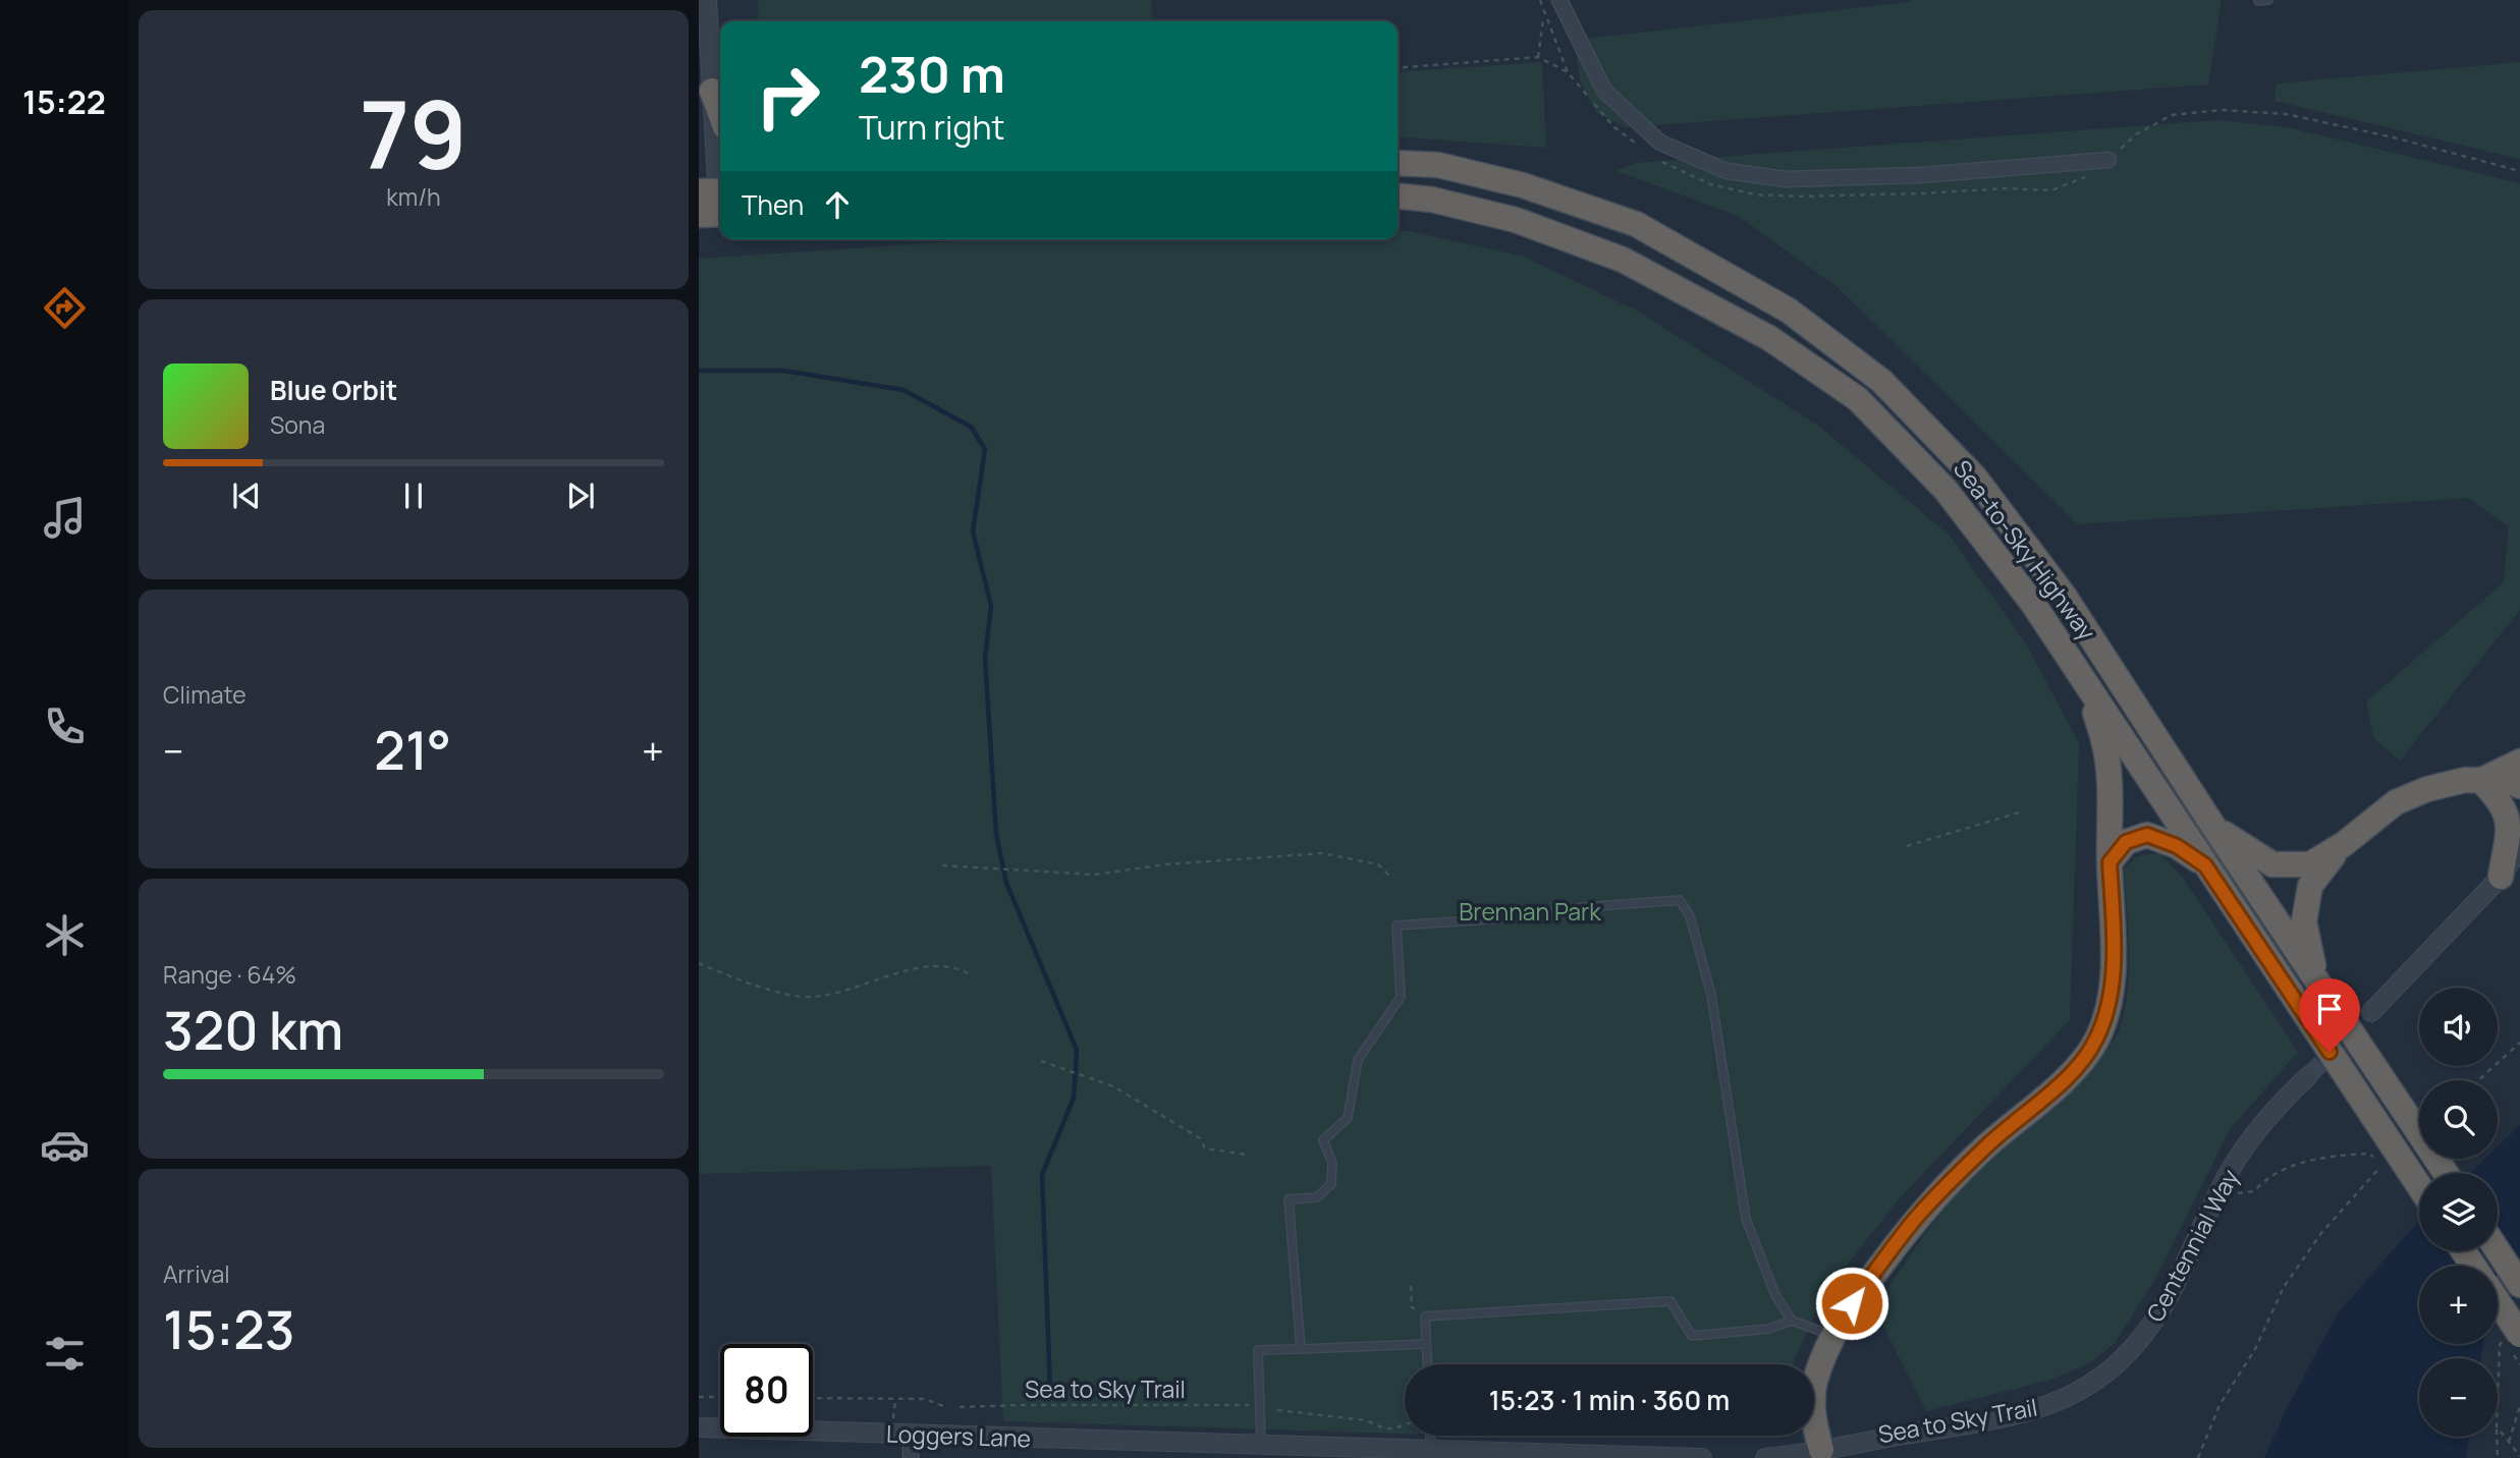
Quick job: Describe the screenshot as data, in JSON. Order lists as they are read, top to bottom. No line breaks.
{"streets":{"highway":["Sea-to-Sky Highway"],"street":["Centennial Way","Loggers Lane"],"path":["Sea to Sky Trail"]},"parks":["Brennan Park"],"page":{"tabs":"15:22","tile":[["79","km/h"],"Climate",["Range · 64%","320 km"],["Arrival","15:23"]],"turn":["230 m","Turn right"],"then":"Then","song":["Blue Orbit","Sona"],"heat":["−","21°","+"],"map_buttons":["+","−"],"limit":"80","trip":"15:23 · 1 min · 360 m"}}
